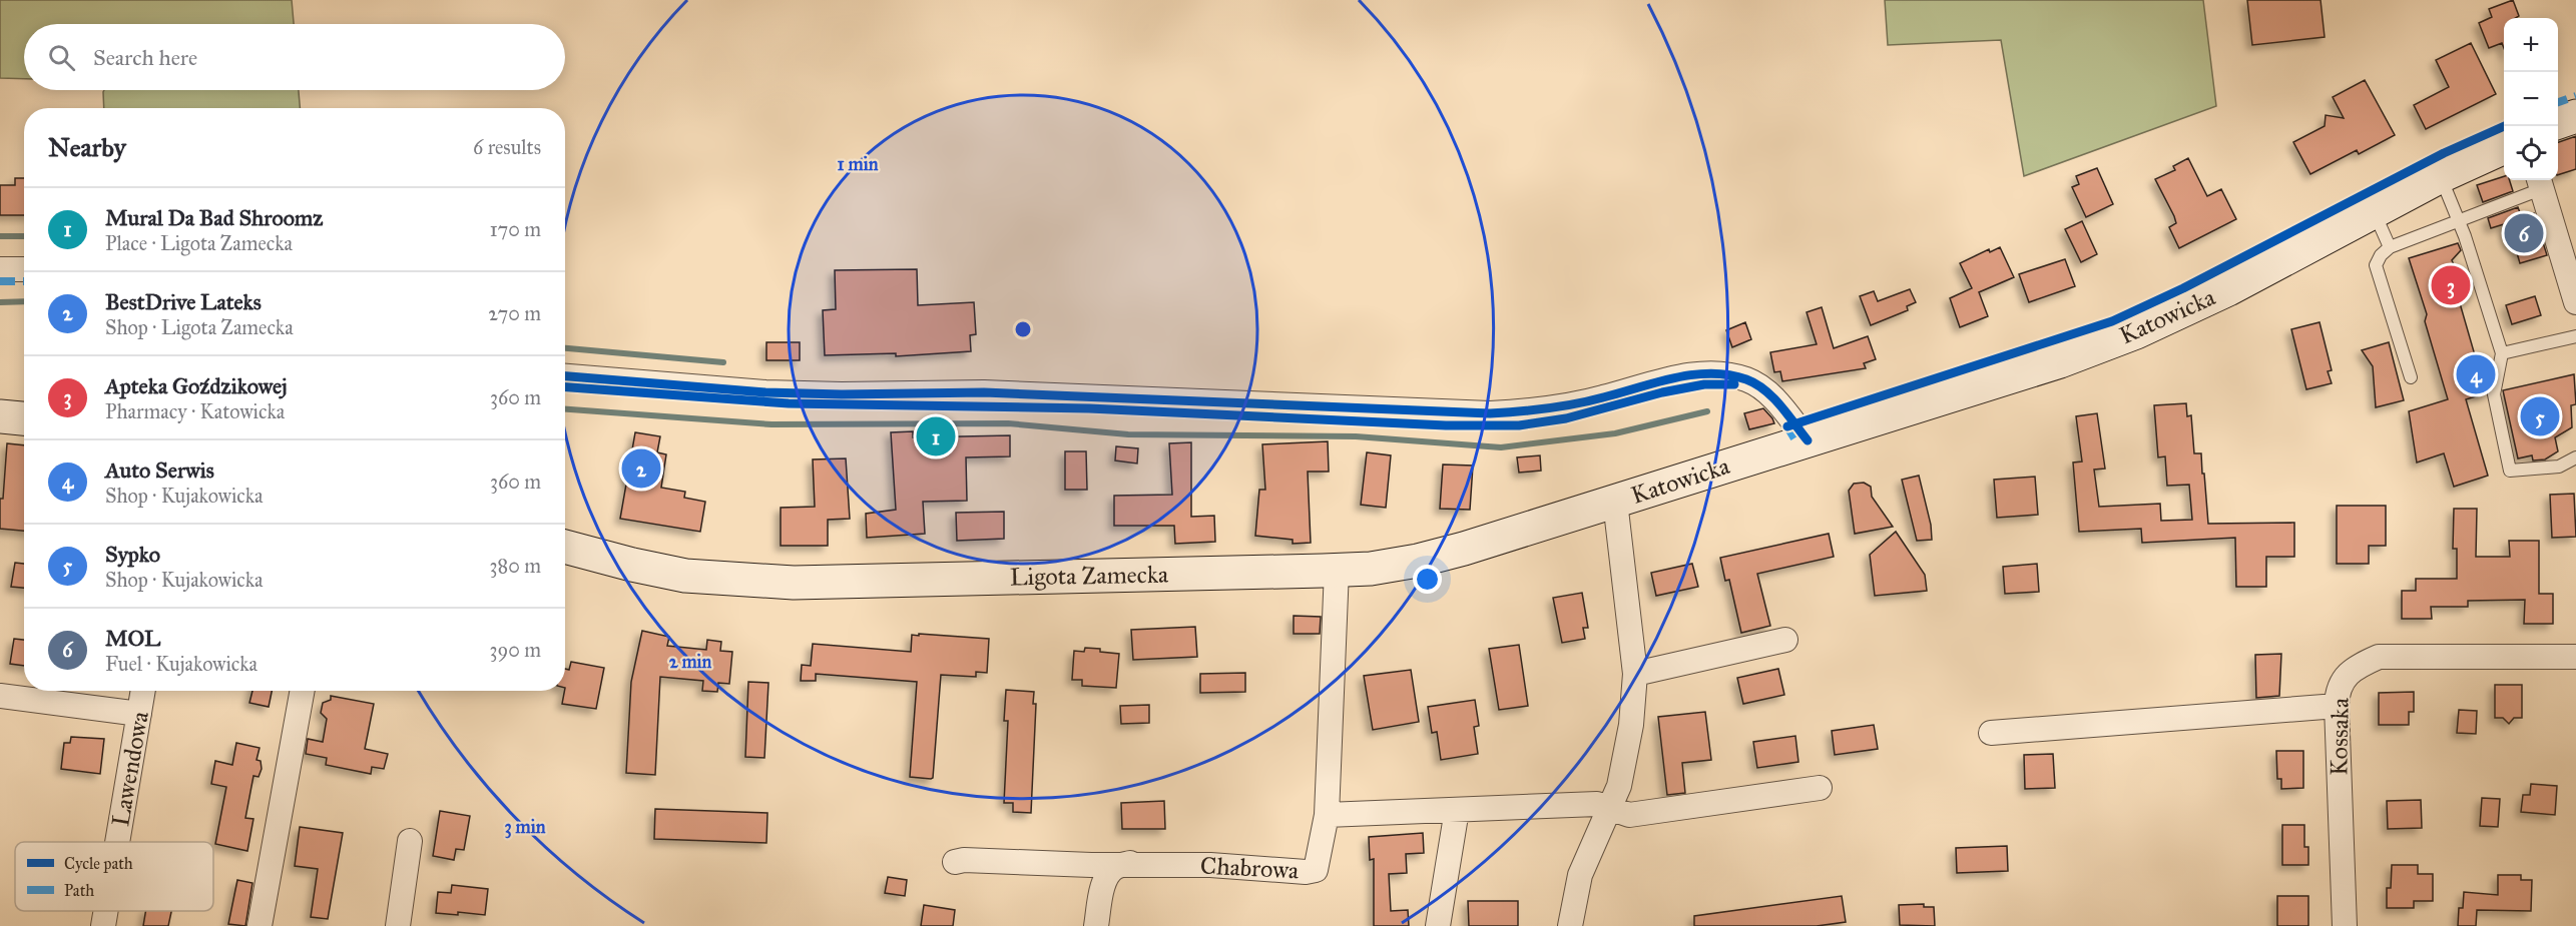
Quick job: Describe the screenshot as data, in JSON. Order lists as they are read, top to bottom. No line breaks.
{"streets":{"main road":["Katowicka","Ligota Zamecka"],"street":["Kossaka","Lawendowa","Chabrowa"]},"crossings":[["Katowicka","Ligota Zamecka"],["Ligota Zamecka","Chabrowa"]],"legend":["Cycle path","Path"],"page":{"map_buttons":["+","−"],"search":"Search here","heading":["Nearby","6 results"],"list":[{"mark":"1","name":"Mural Da Bad Shroomz","note":"Place · Ligota Zamecka","value":"170 m"},{"mark":"2","name":"BestDrive Lateks","note":"Shop · Ligota Zamecka","value":"270 m"},{"mark":"3","name":"Apteka Goździkowej","note":"Pharmacy · Katowicka","value":"360 m"},{"mark":"4","name":"Auto Serwis","note":"Shop · Kujakowicka","value":"360 m"},{"mark":"5","name":"Sypko","note":"Shop · Kujakowicka","value":"380 m"},{"mark":"6","name":"MOL","note":"Fuel · Kujakowicka","value":"390 m"}],"pins":["6","3","4","5","1","2"]},"rings":["1 min","2 min","3 min"]}
